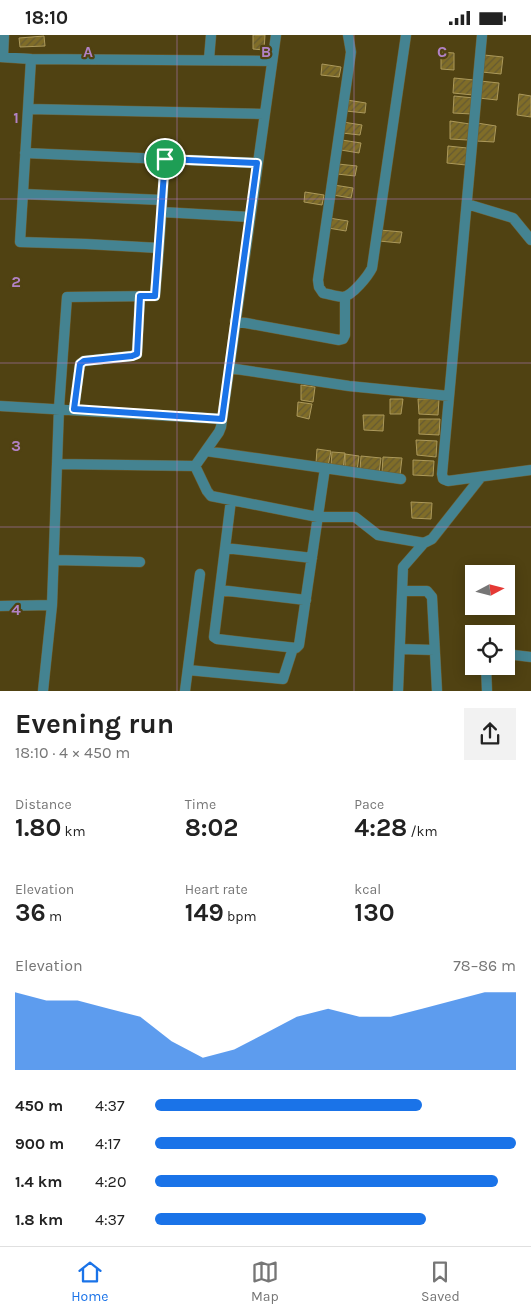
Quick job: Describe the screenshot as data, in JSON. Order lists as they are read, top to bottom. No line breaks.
{"north":"right","page":{"status":"18:10","heading":["Evening run","18:10 · 4 × 450 m"],"stats":[["Distance","1.80 km"],["Time","8:02"],["Pace","4:28 /km"],["Elevation","36 m"],["Heart rate","149 bpm"],["kcal","130"]],"chart":["Elevation","78–86 m"],"list":[{"name":"450 m","note":"4:37"},{"name":"900 m","note":"4:17"},{"name":"1.4 km","note":"4:20"},{"name":"1.8 km","note":"4:37"}],"tabs":["Home","Map","Saved"]},"grid":{"columns":["A","B","C"],"rows":["1","2","3","4"]}}
